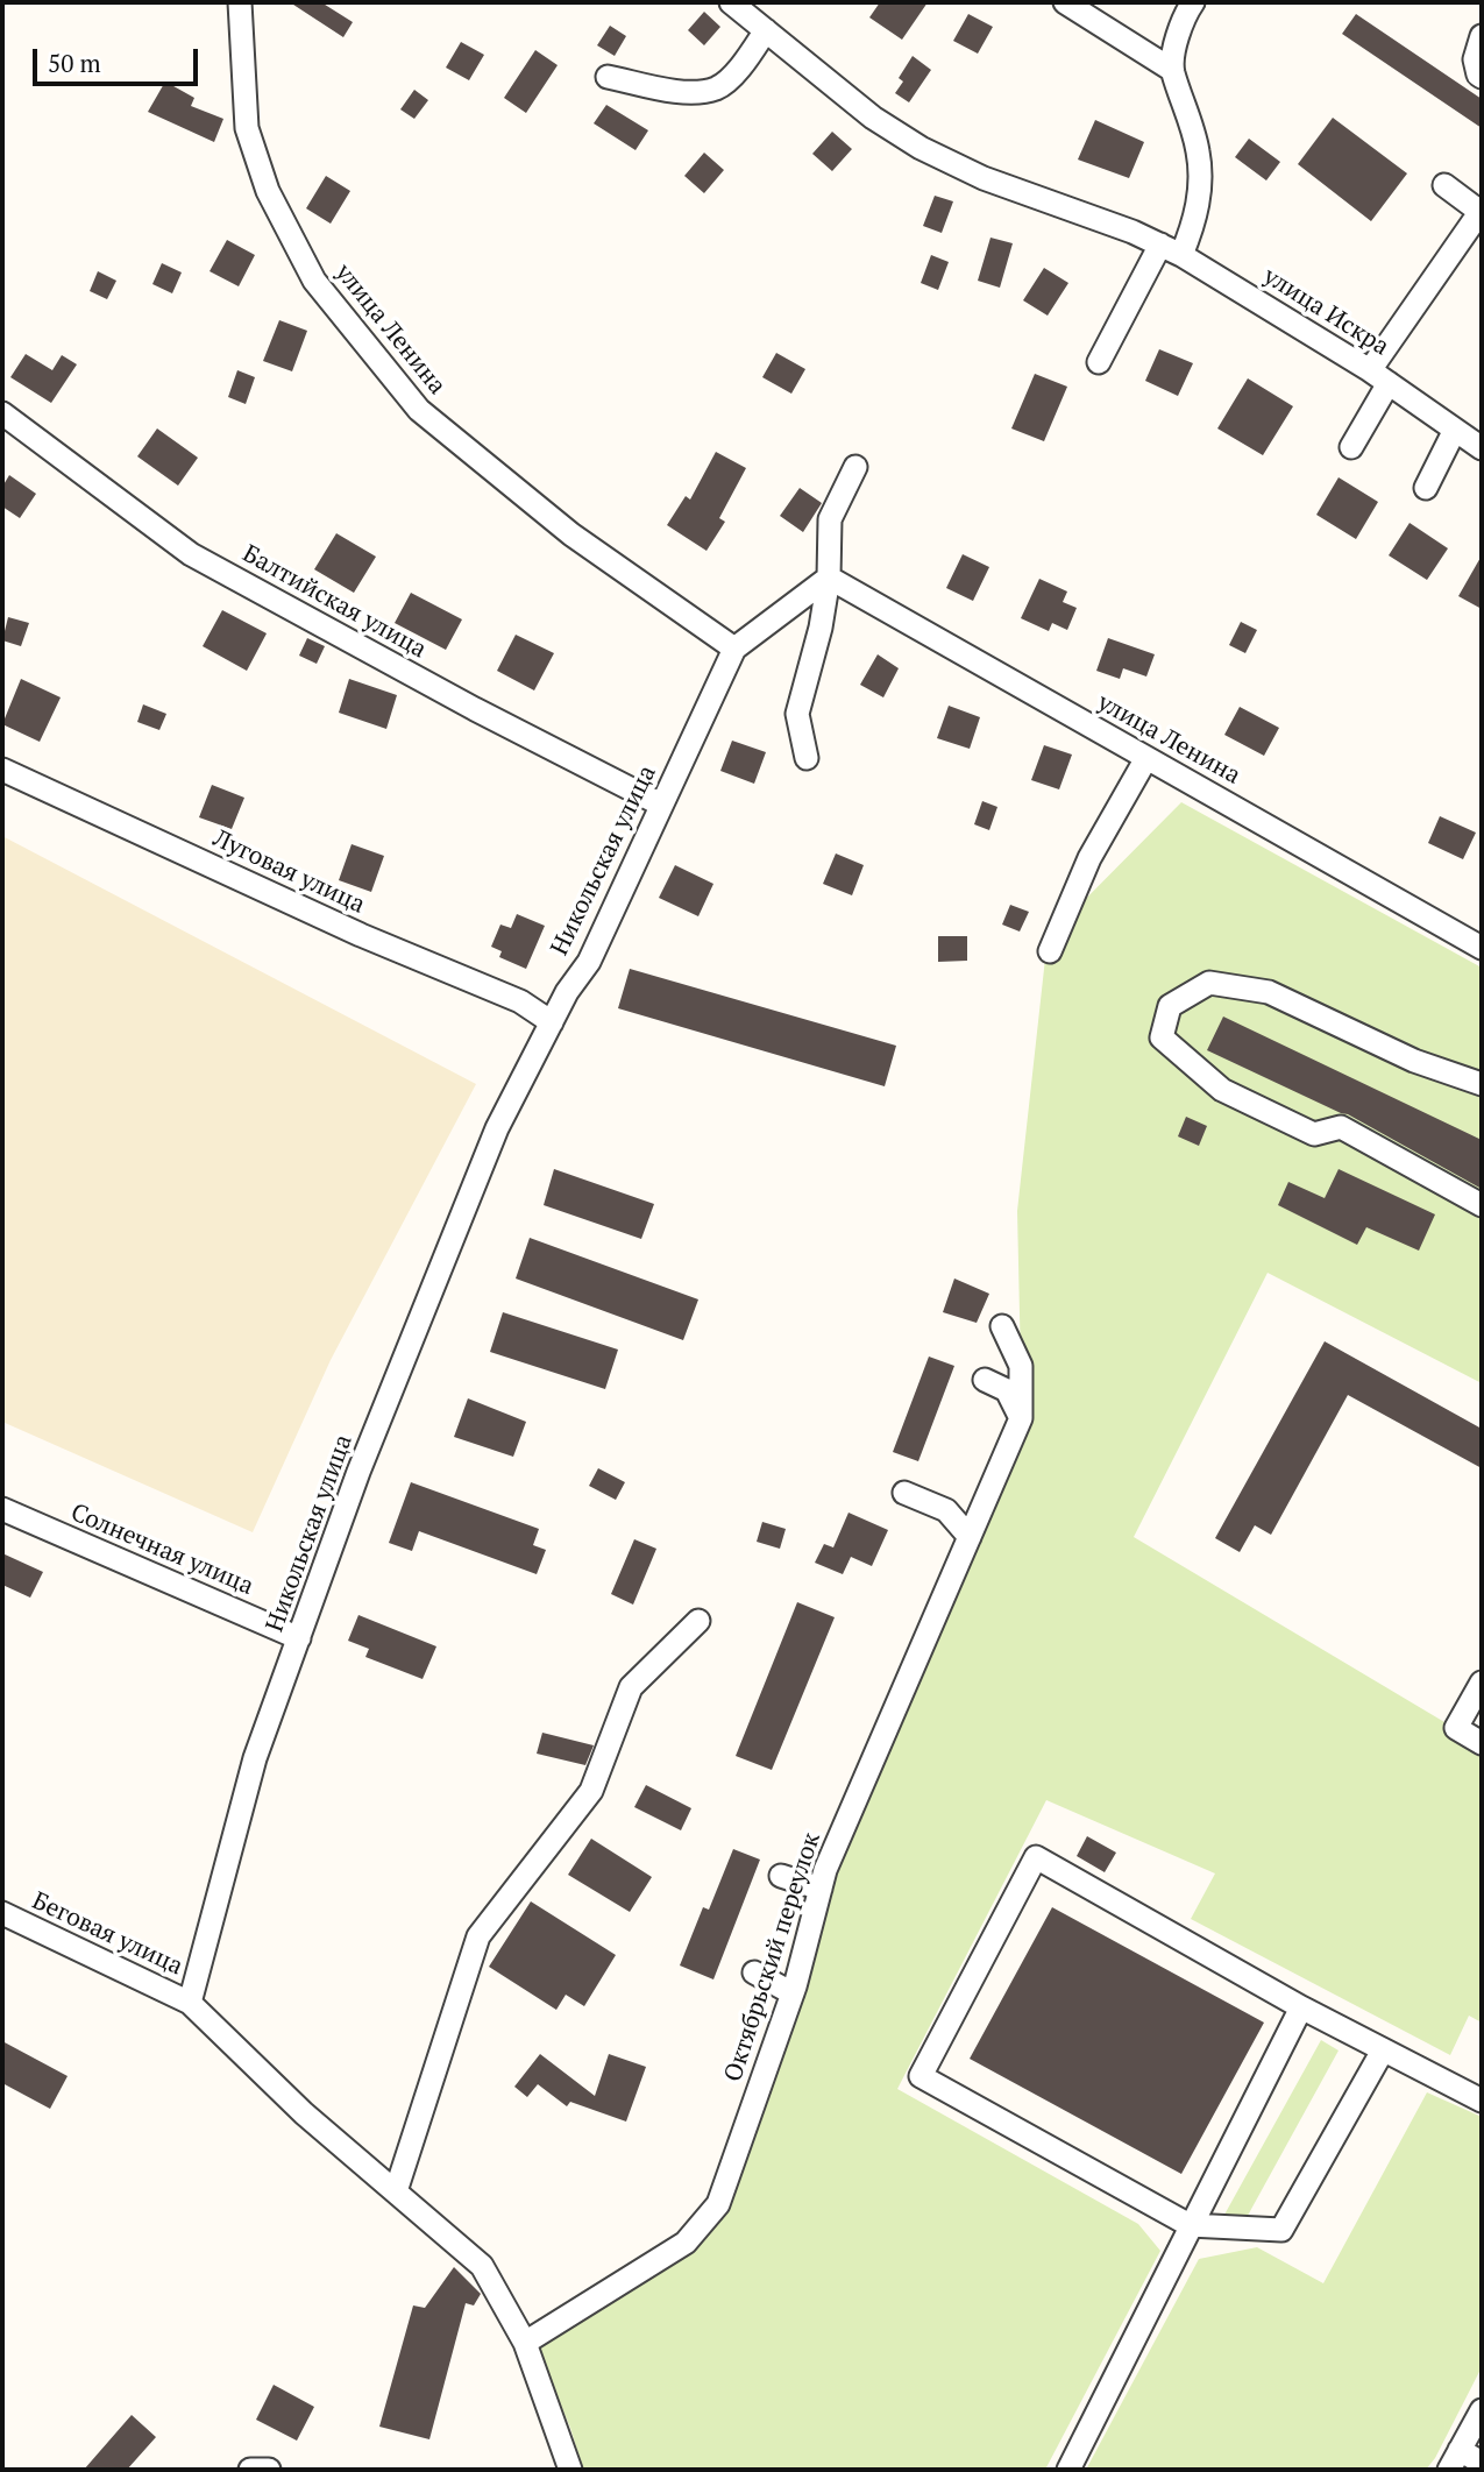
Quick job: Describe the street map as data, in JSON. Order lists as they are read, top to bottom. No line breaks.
{"streets":{"street":["улица Искра","улица Ленина","Балтийская улица","Никольская улица","Луговая улица","Солнечная улица","Беговая улица","Октябрьский переулок"]},"crossings":[["улица Ленина","Никольская улица"],["Балтийская улица","Никольская улица"],["Никольская улица","Луговая улица"],["Никольская улица","Солнечная улица"],["Никольская улица","Беговая улица"]],"scale_bar":"50 m"}
